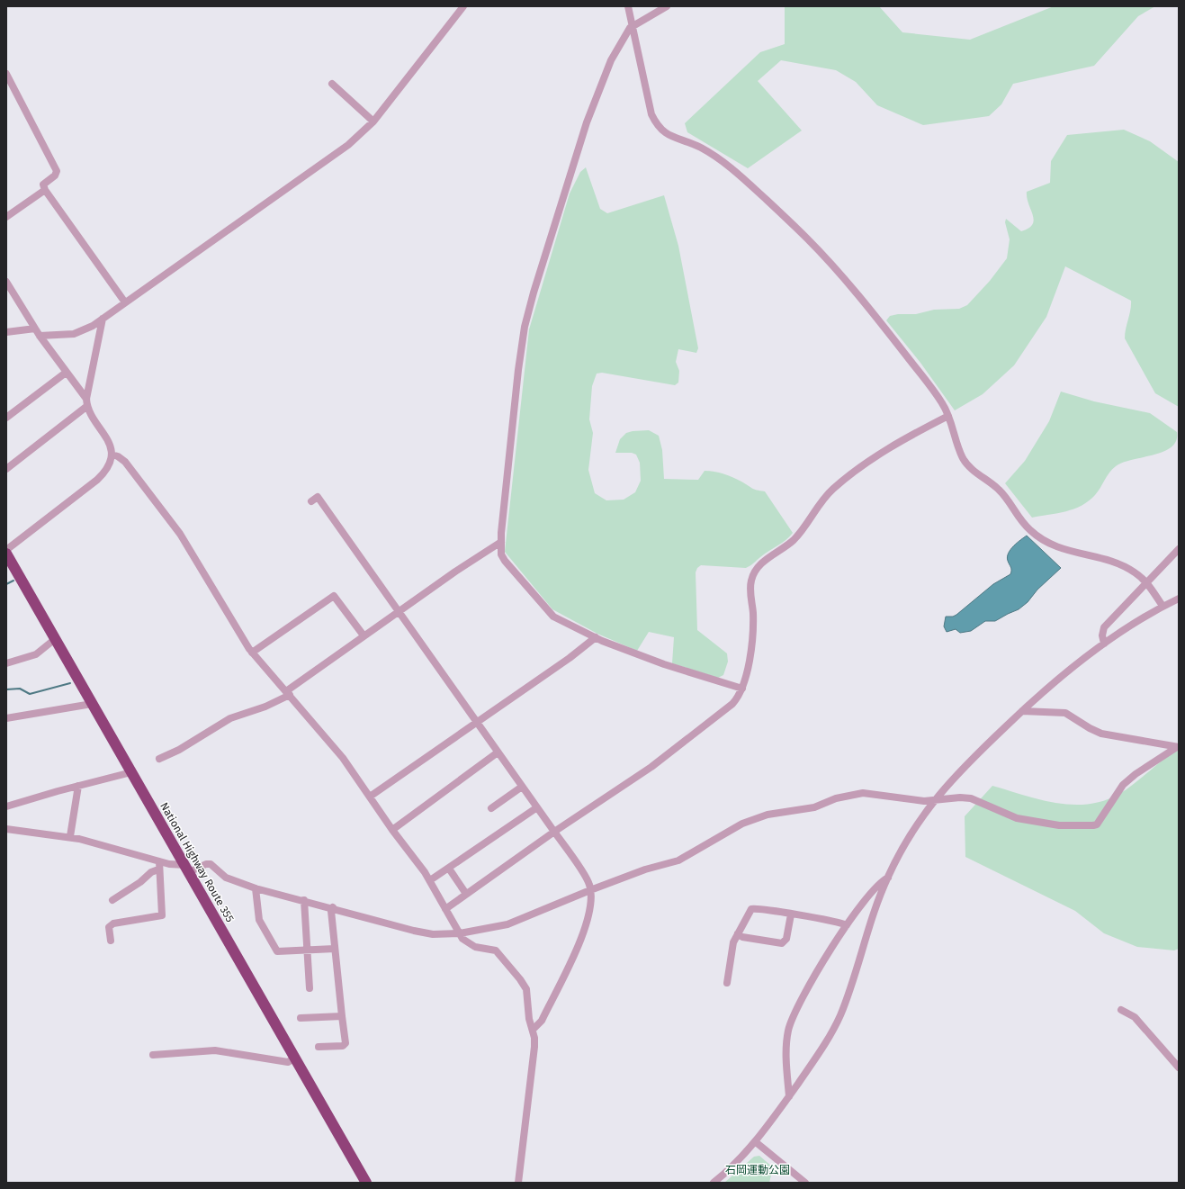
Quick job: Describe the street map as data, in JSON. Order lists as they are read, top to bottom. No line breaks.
{"streets":{"highway":["National Highway Route 355"]},"parks":["石岡運動公園"]}
